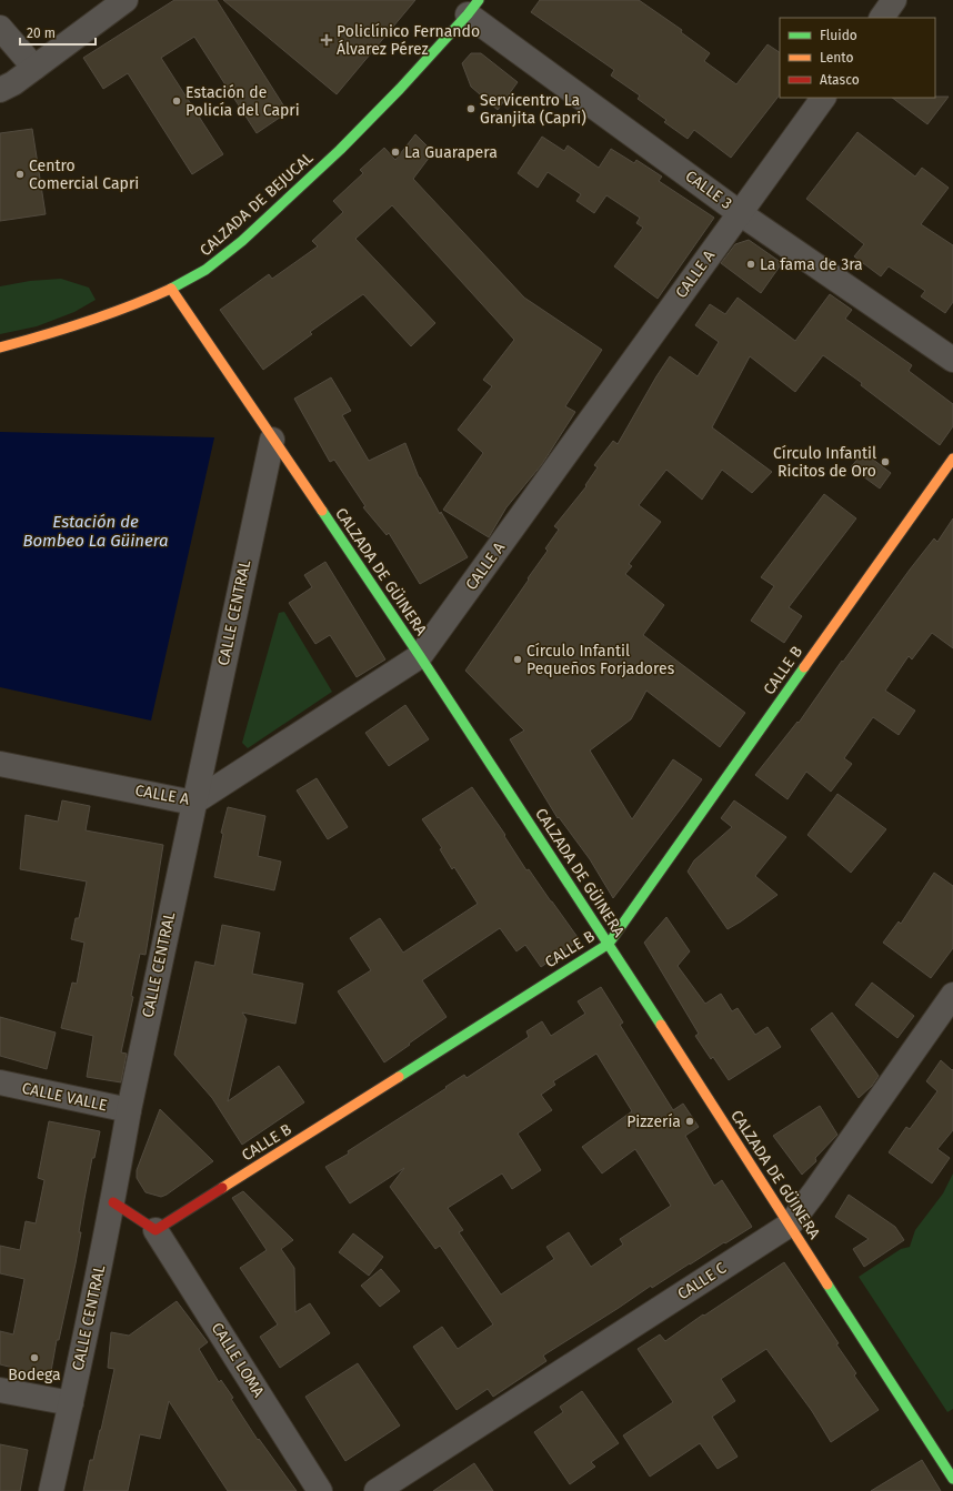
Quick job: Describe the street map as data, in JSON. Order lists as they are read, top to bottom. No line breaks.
{"streets":{"main road":["CALZADA DE BEJUCAL","CALZADA DE GÜINERA","CALLE B"],"street":["CALLE 3","CALLE A","CALLE CENTRAL","CALLE VALLE","CALLE C","CALLE LOMA"]},"crossings":[["CALLE 3","CALZADA DE BEJUCAL"],["CALLE 3","CALLE A"],["CALZADA DE BEJUCAL","CALZADA DE GÜINERA"],["CALLE A","CALZADA DE GÜINERA"],["CALLE A","CALLE CENTRAL"],["CALZADA DE GÜINERA","CALLE CENTRAL"],["CALZADA DE GÜINERA","CALLE B"],["CALZADA DE GÜINERA","CALLE C"],["CALLE CENTRAL","CALLE VALLE"],["CALLE B","CALLE LOMA"]],"water":["Estación de Bombeo La Güinera"],"places":{"health":["Policlínico Fernando Álvarez Pérez"],"other":["Estación de Policía del Capri","Servicentro La Granjita (Capri)","La Guarapera","Centro Comercial Capri","La fama de 3ra","Círculo Infantil Ricitos de Oro","Círculo Infantil Pequeños Forjadores","Pizzería","Bodega"]},"legend":["Fluido","Lento","Atasco"],"scale_bar":"20 m"}
